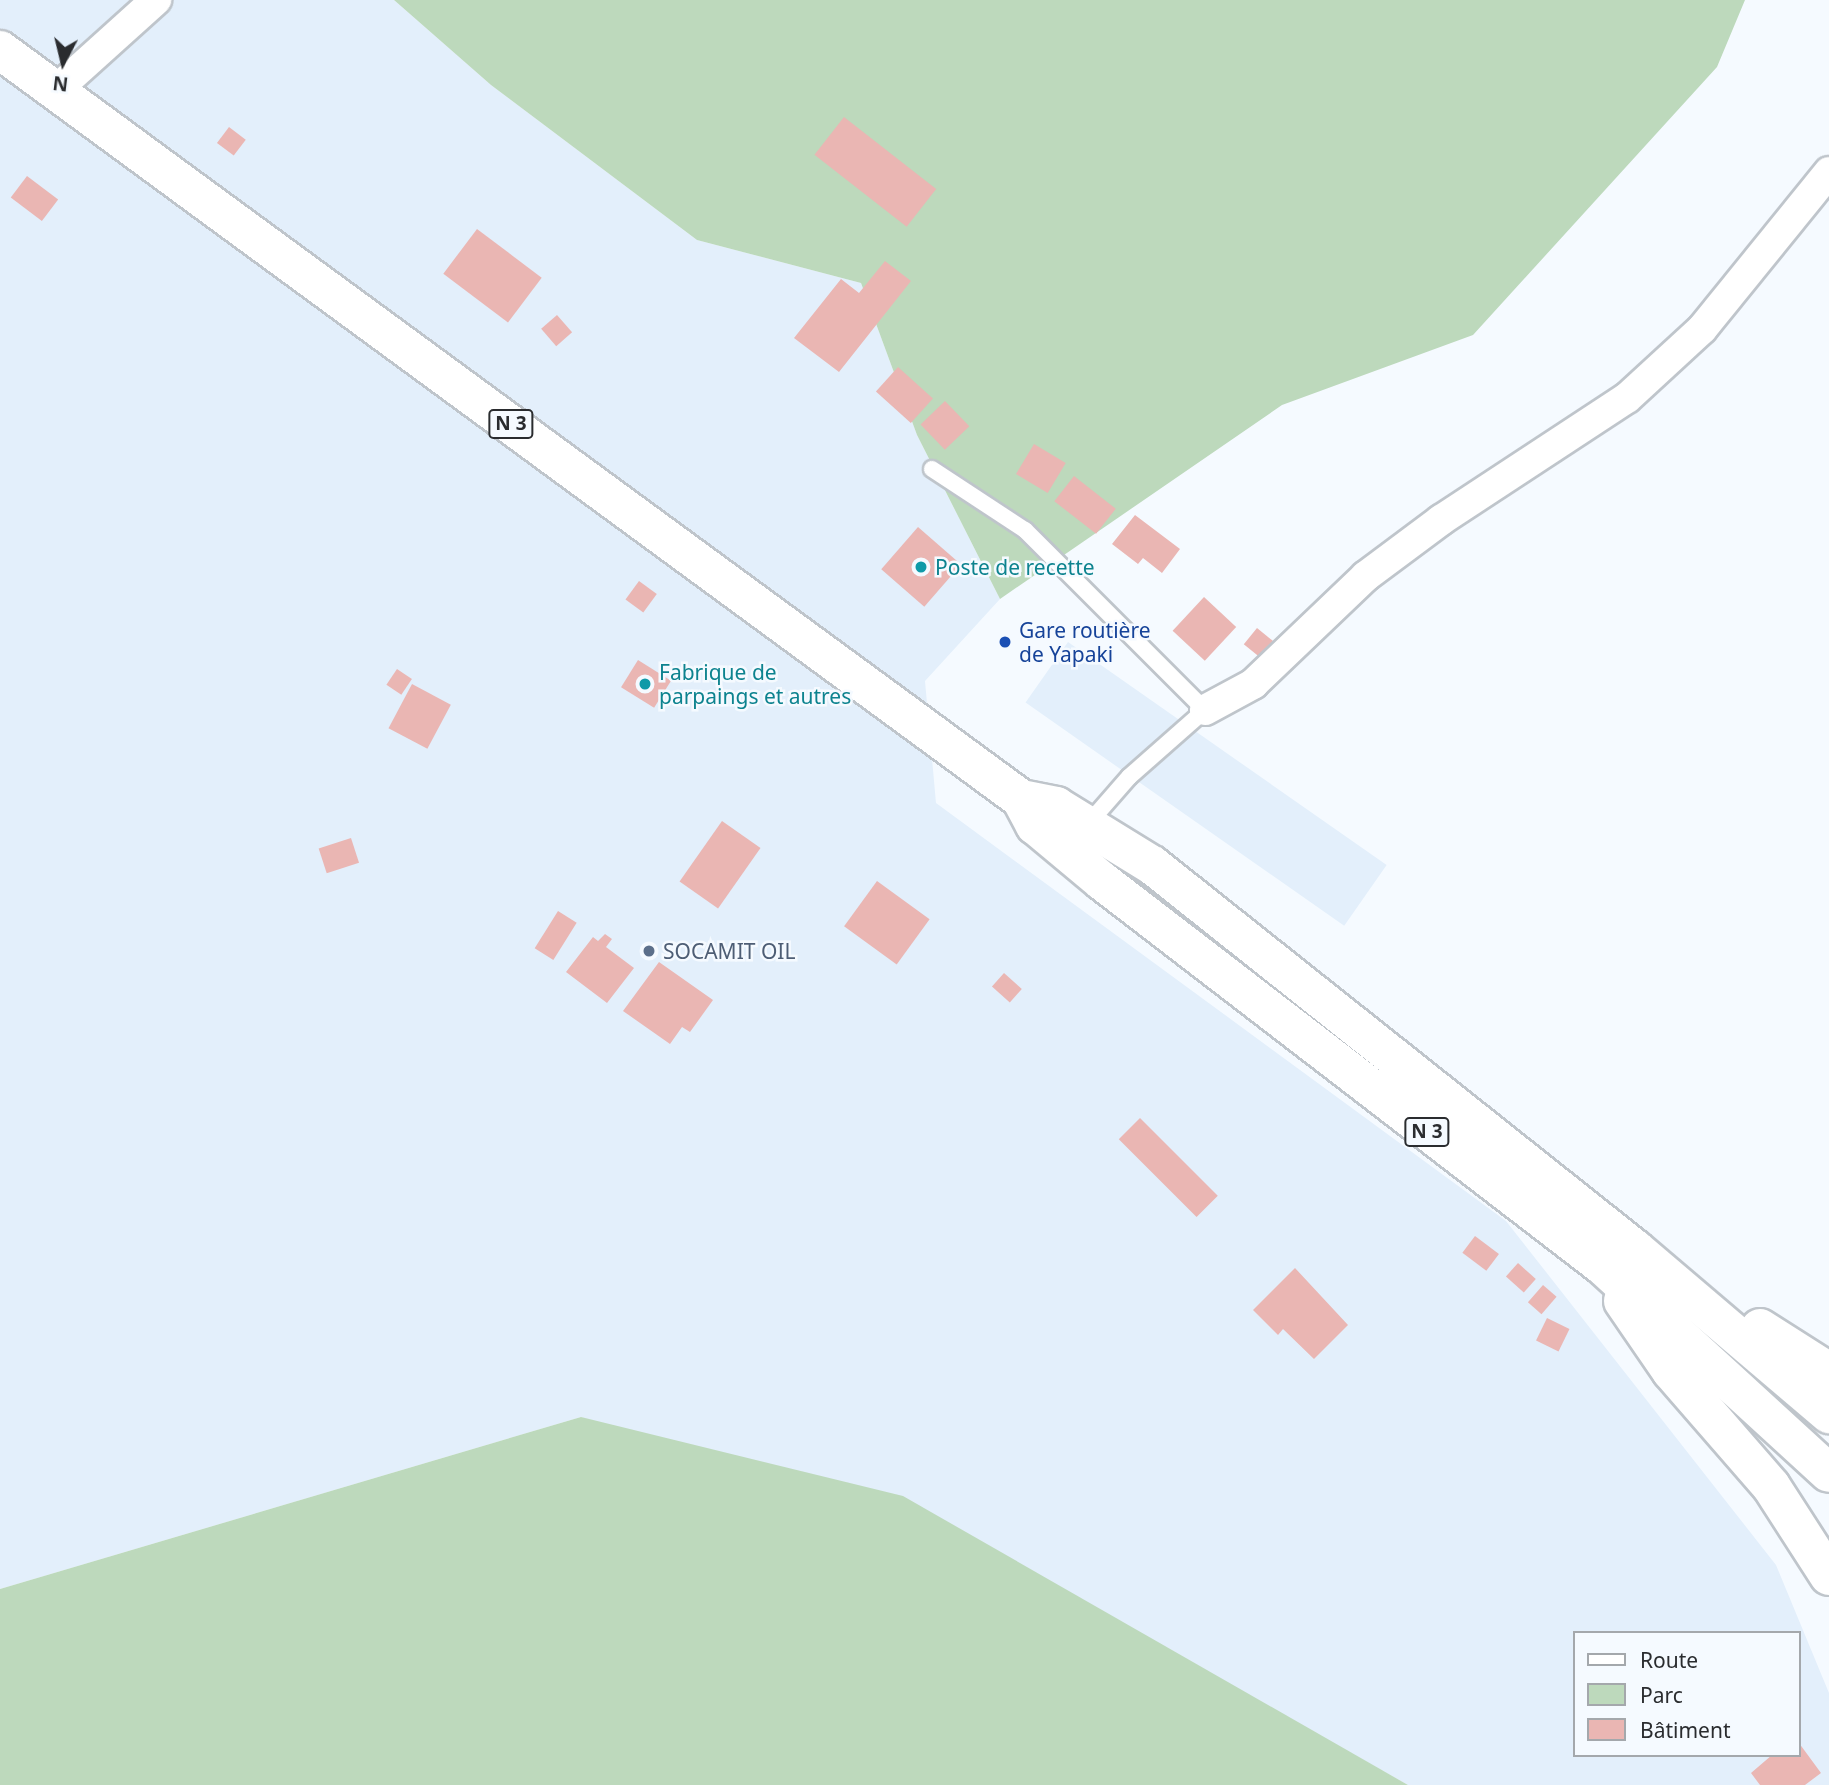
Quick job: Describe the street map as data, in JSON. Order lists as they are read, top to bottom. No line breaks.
{"streets":{"highway":["N 3"]},"places":["Poste de recette","Gare routière de Yapaki","Fabrique de parpaings et autres","SOCAMIT OIL"],"legend":["Route","Parc","Bâtiment"],"north":"bottom"}
